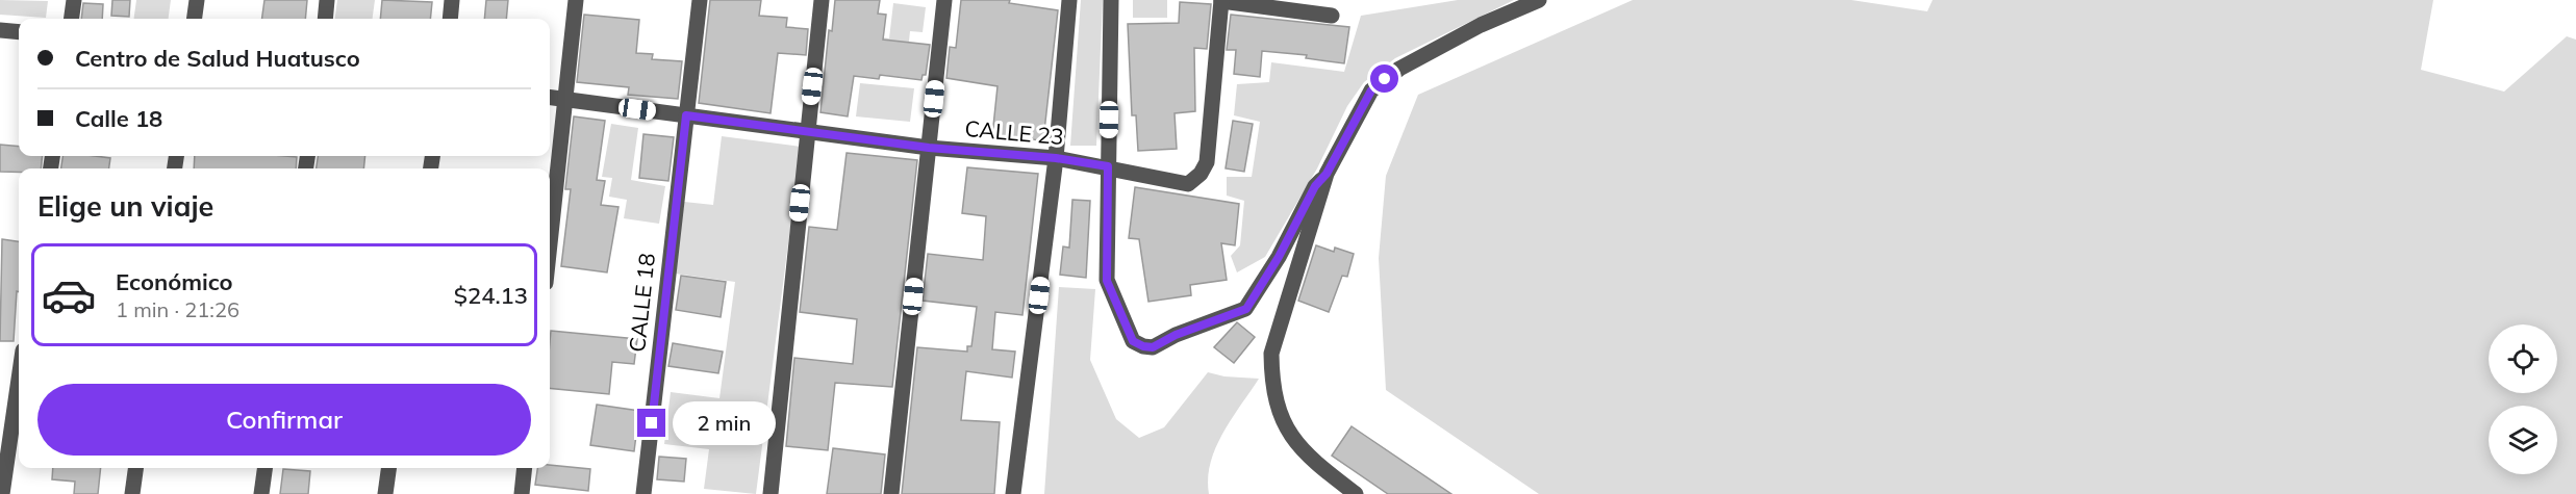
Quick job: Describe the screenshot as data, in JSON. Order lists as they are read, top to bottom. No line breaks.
{"streets":{"street":["CALLE 23","CALLE 18"]},"crossings":[["CALLE 23","CALLE 18"]],"page":{"banner":["Centro de Salud Huatusco","Calle 18"],"heading":"Elige un viaje","list":[{"name":"Económico","note":"1 min · 21:26","value":"$24.13"}],"buttons":"Confirmar","bubble":"2 min"}}
